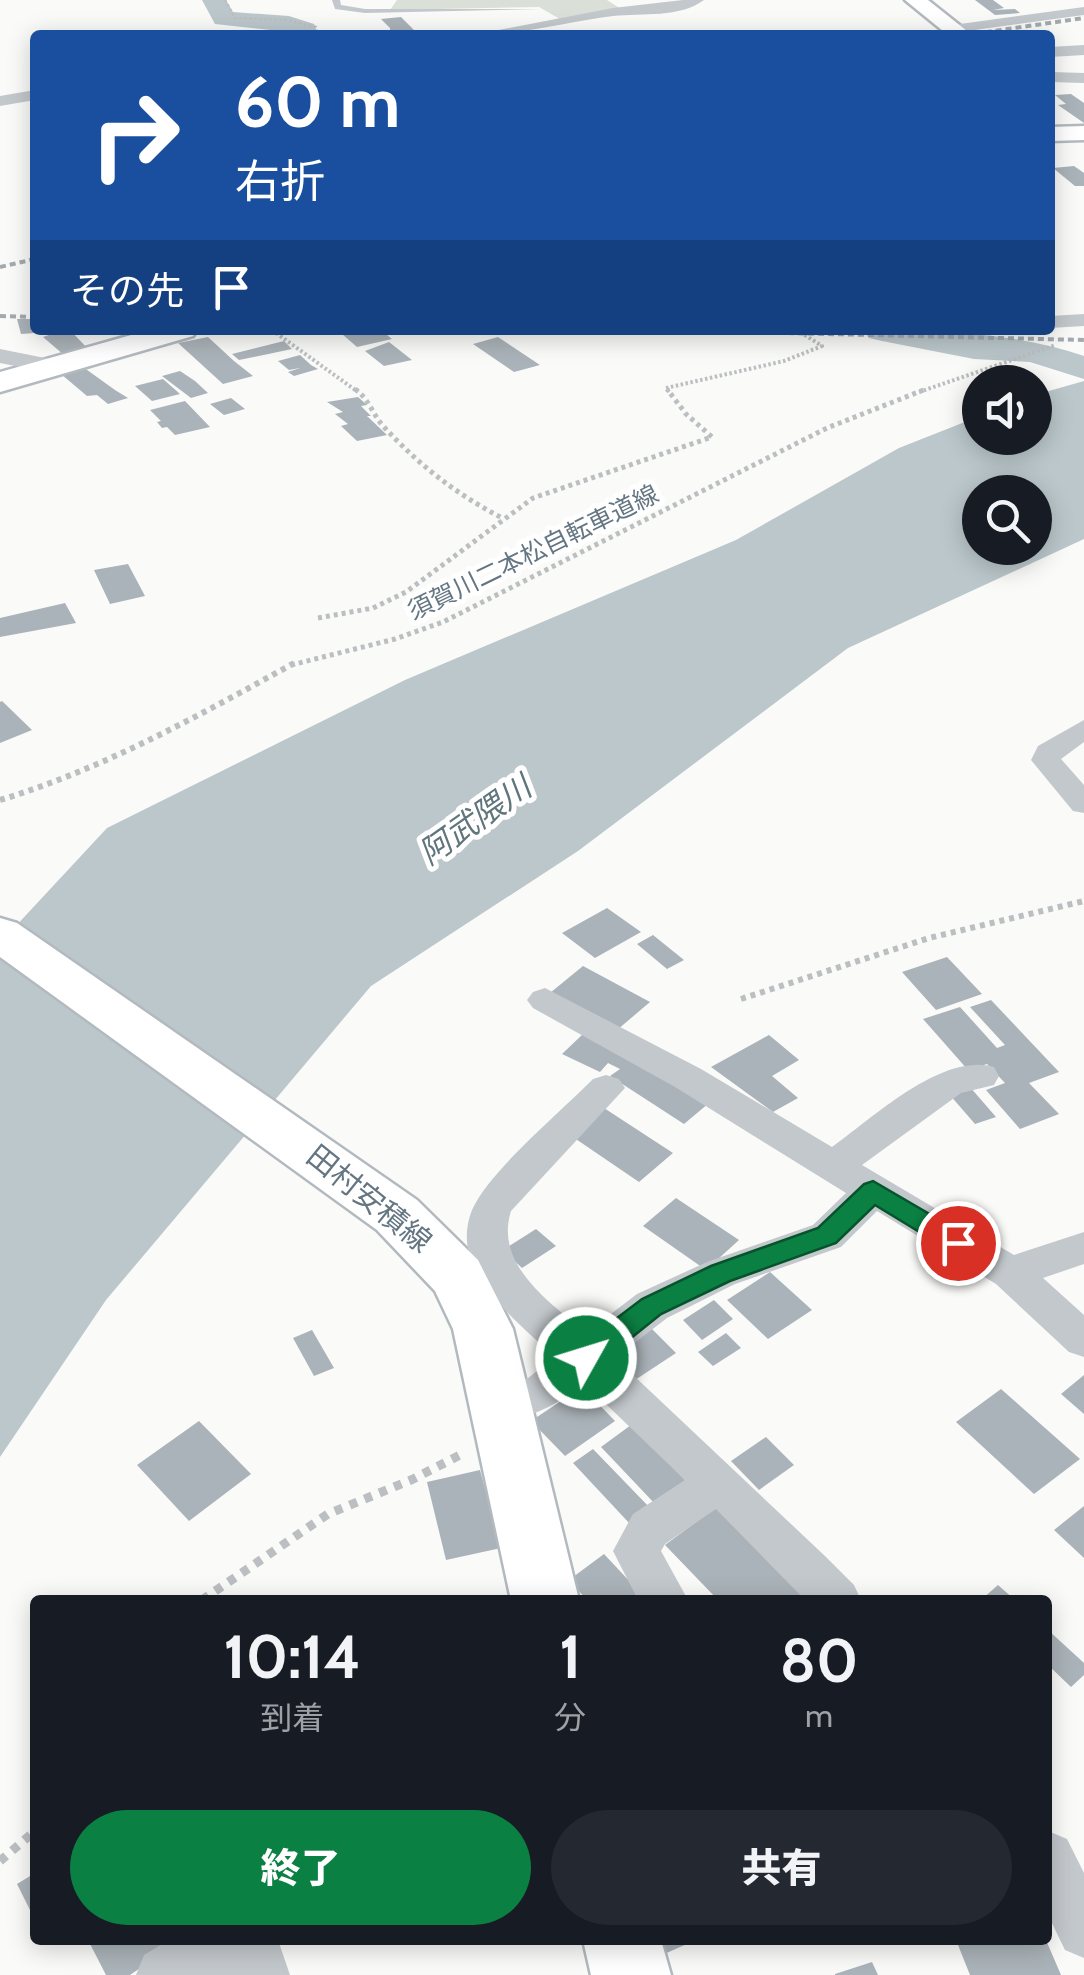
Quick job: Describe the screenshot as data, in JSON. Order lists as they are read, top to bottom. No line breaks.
{"streets":{"main road":["田村安積線"],"path":["須賀川二本松自転車道線"]},"water":["阿武隈川"],"page":{"turn":["60 m","右折"],"then":"その先","eta":["10:14","到着","1","分","80","m"],"buttons":["終了","共有"]}}
